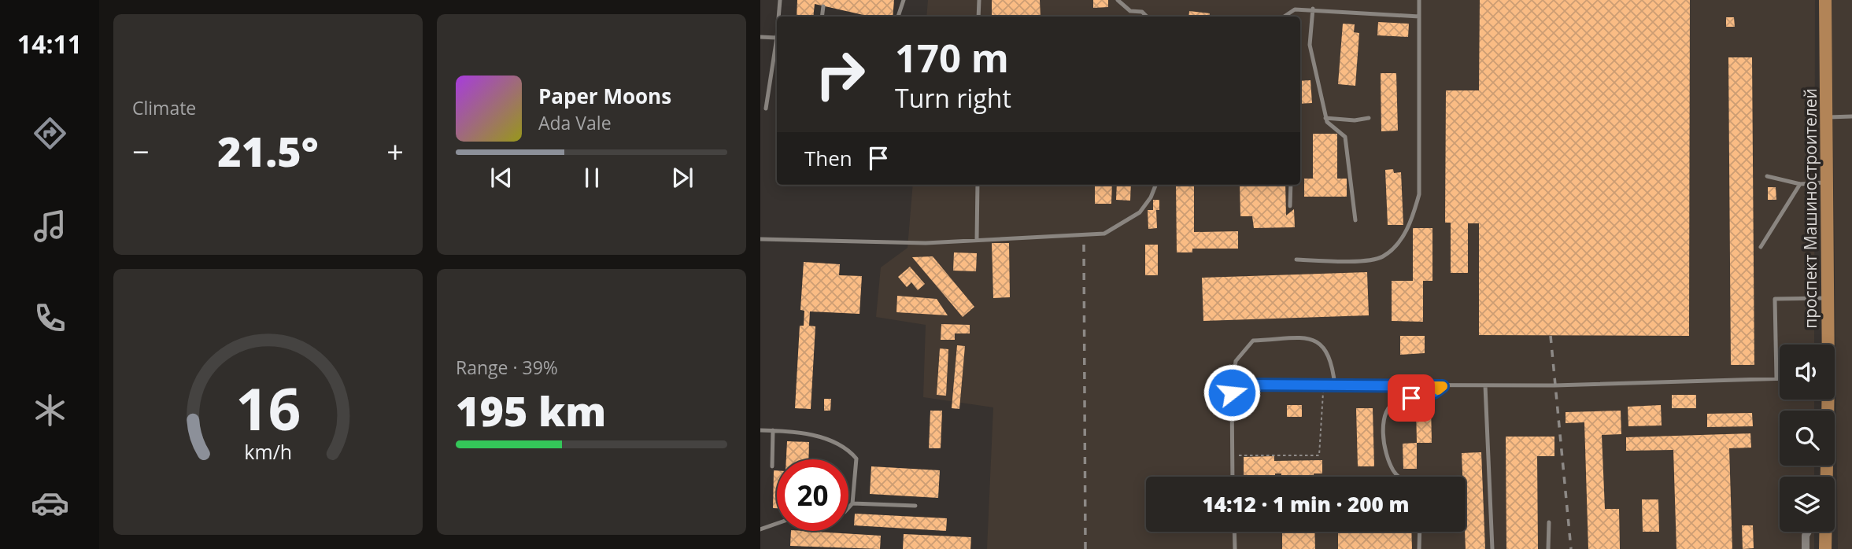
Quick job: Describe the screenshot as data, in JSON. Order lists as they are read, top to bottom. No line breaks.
{"streets":{"main road":["проспект Машиностроителей"]},"page":{"tabs":"14:11","tile":["Climate",["Range · 39%","195 km"]],"turn":["170 m","Turn right"],"song":["Paper Moons","Ada Vale"],"heat":["−","21.5°","+"],"then":"Then","limit":"20","trip":"14:12 · 1 min · 200 m","gauge":["16","km/h"]}}
